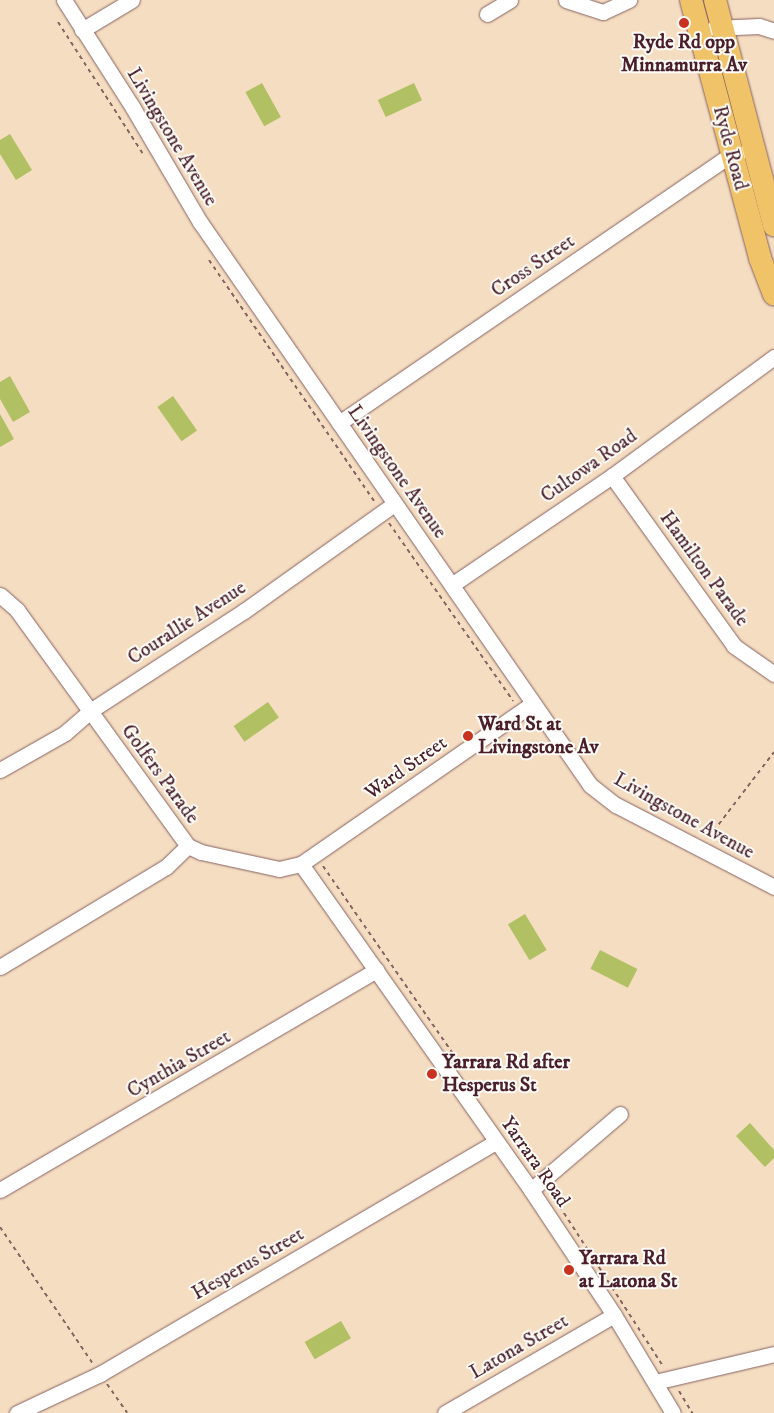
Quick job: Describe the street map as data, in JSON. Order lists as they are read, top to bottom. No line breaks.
{"streets":{"highway":["Ryde Road"],"street":["Livingstone Avenue","Cross Street","Cultowa Road","Hamilton Parade","Courallie Avenue","Ward Street","Golfers Parade","Cynthia Street","Yarrara Road","Hesperus Street","Latona Street"]},"crossings":[["Livingstone Avenue","Cross Street"],["Livingstone Avenue","Cultowa Road"],["Livingstone Avenue","Courallie Avenue"],["Livingstone Avenue","Ward Street"],["Ryde Road","Cross Street"],["Cultowa Road","Hamilton Parade"],["Courallie Avenue","Golfers Parade"],["Ward Street","Yarrara Road"],["Cynthia Street","Yarrara Road"],["Yarrara Road","Hesperus Street"],["Yarrara Road","Latona Street"]],"places":["Ryde Rd opp Minnamurra Av","Ward St at Livingstone Av","Yarrara Rd after Hesperus St","Yarrara Rd at Latona St"]}
